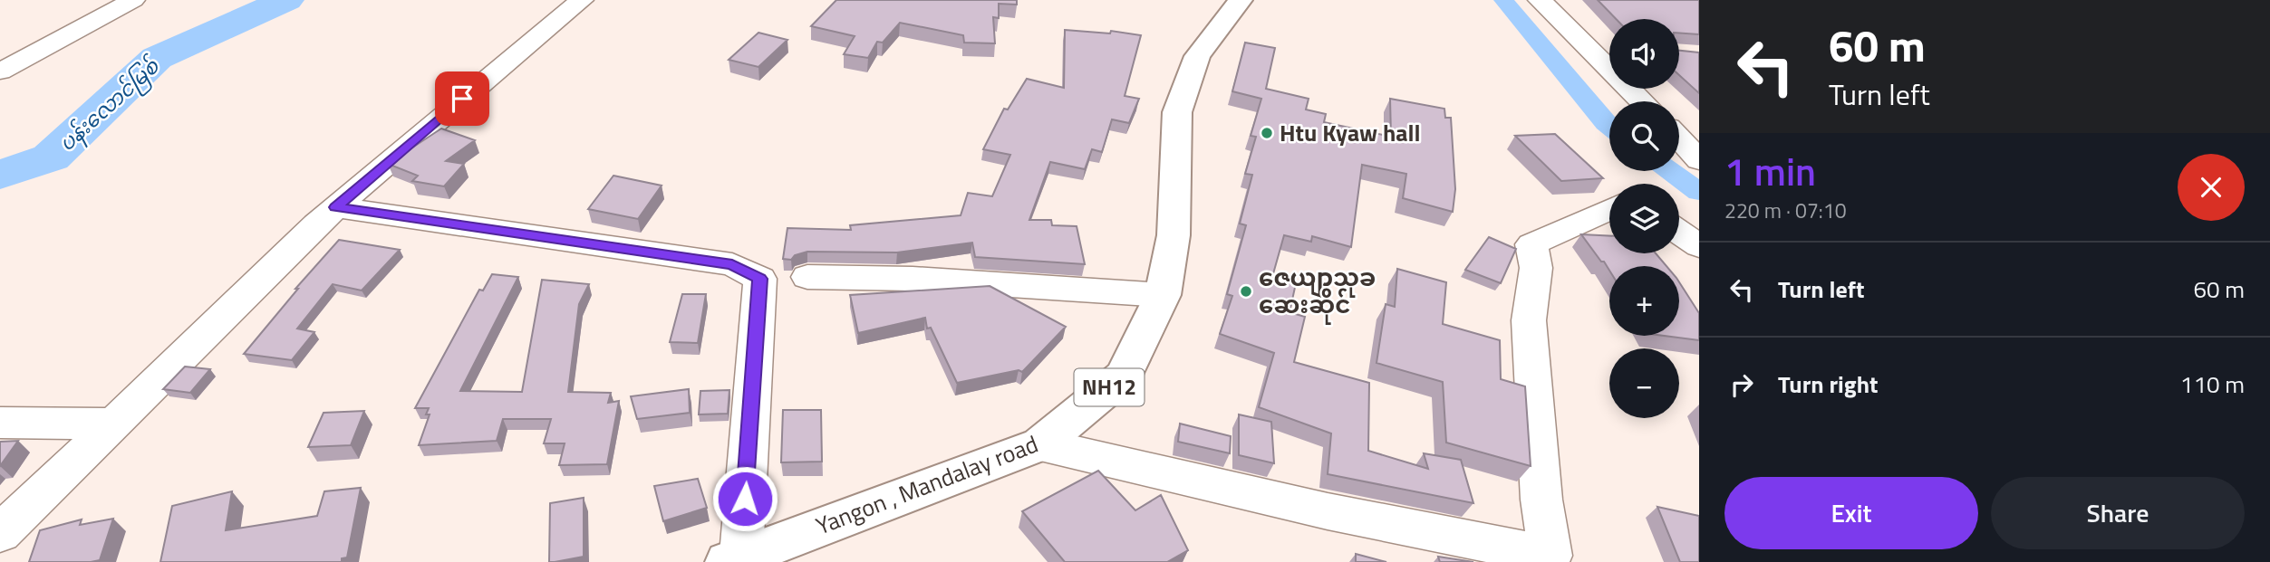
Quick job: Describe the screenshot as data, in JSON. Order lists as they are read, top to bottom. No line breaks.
{"streets":{"highway":["NH12","Yangon , Mandalay road"]},"water":["ပန်းလောင်မြစ်"],"places":["Htu Kyaw hall","ဇေယျာသုခ ဆေးဆိုင်"],"page":{"turn":["60 m","Turn left"],"map_buttons":["+","−"],"heading":["1 min","220 m · 07:10"],"list":[{"name":"Turn left","value":"60 m"},{"name":"Turn right","value":"110 m"}],"buttons":["Exit","Share"]}}
